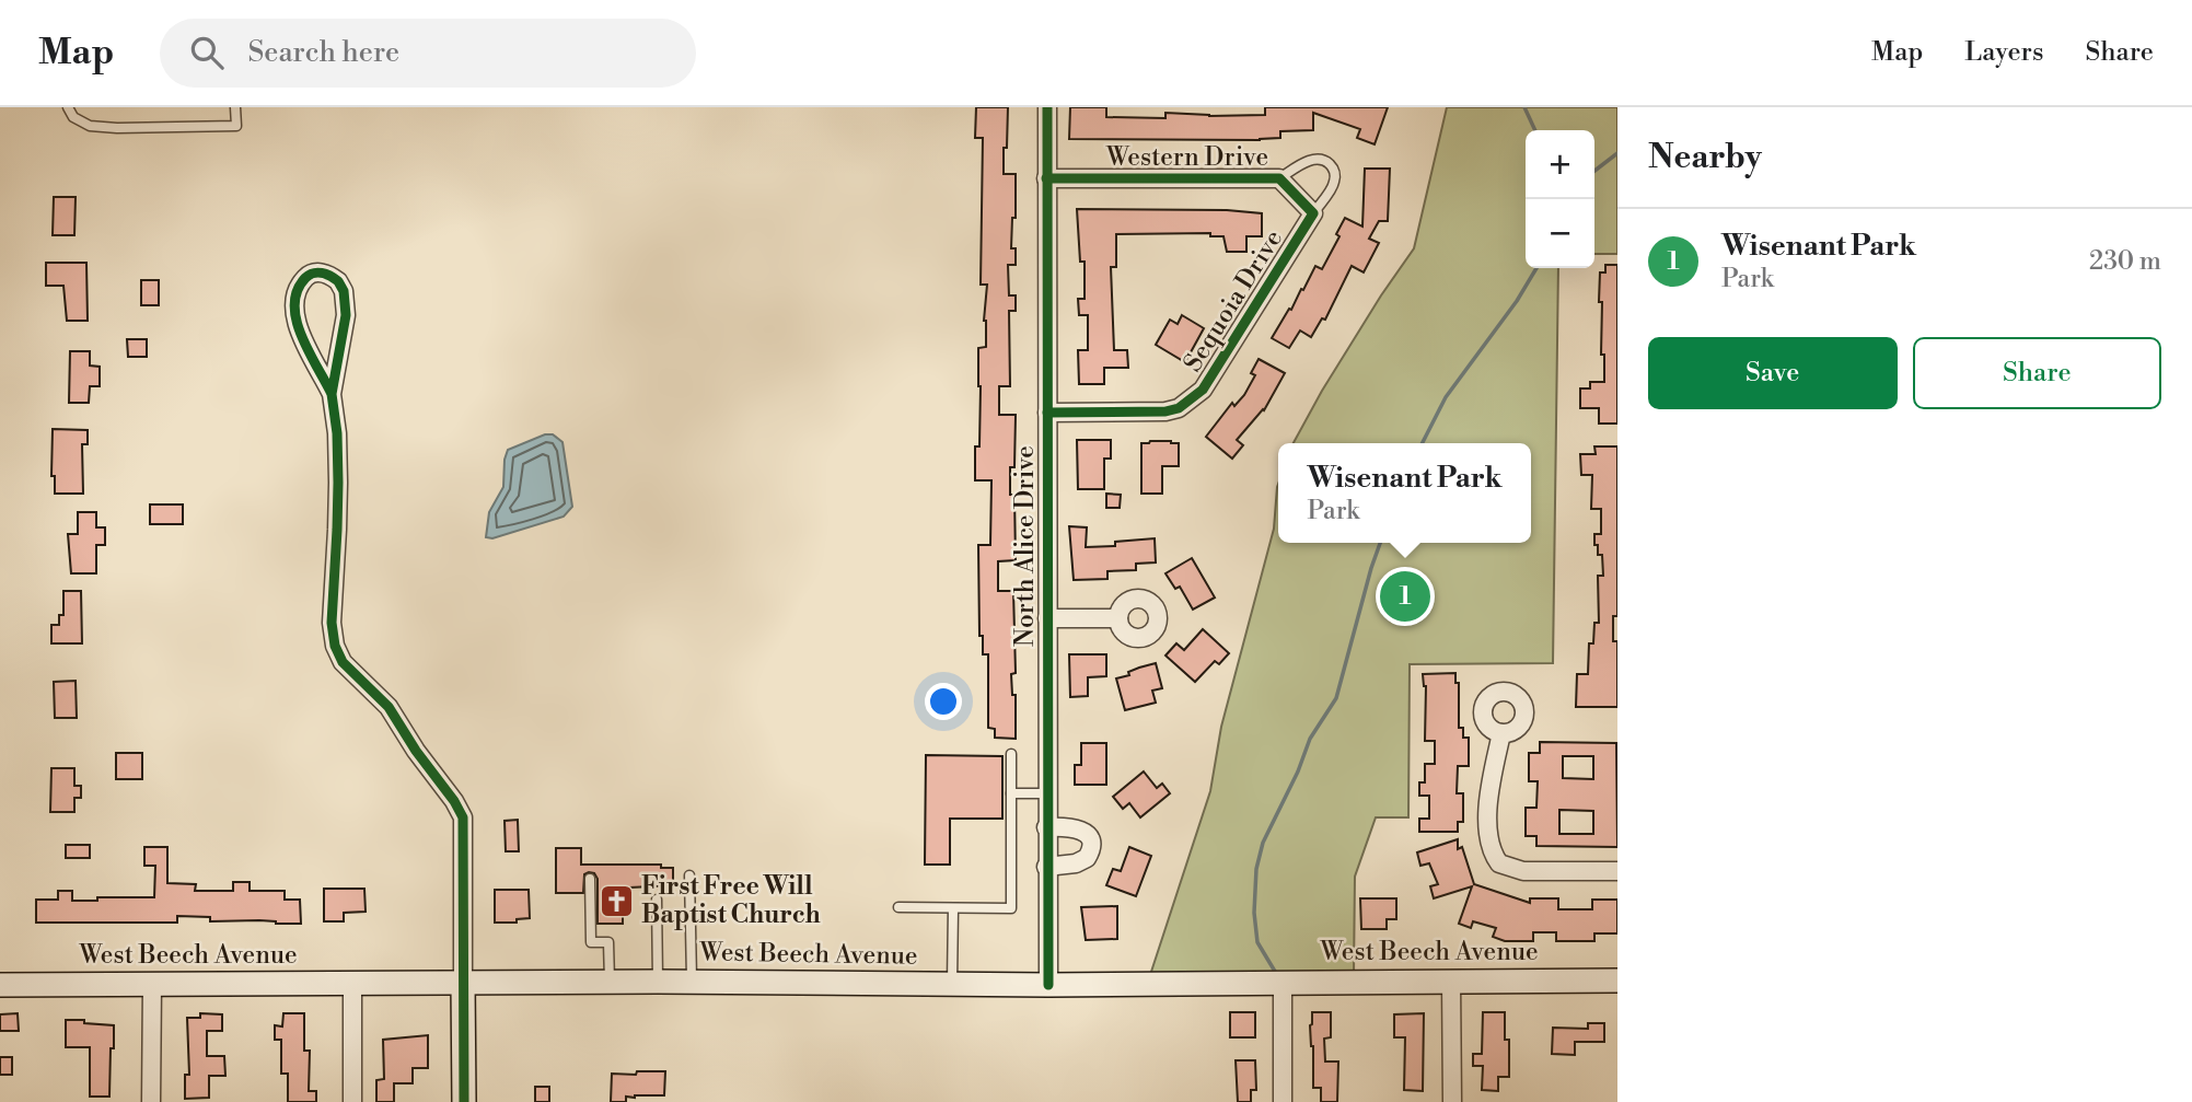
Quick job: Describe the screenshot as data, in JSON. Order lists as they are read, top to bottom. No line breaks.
{"streets":{"main road":["West Beech Avenue"],"street":["Western Drive","Sequoia Drive","North Alice Drive"]},"crossings":[["Western Drive","Sequoia Drive"],["Western Drive","North Alice Drive"],["Sequoia Drive","North Alice Drive"],["North Alice Drive","West Beech Avenue"]],"places":{"church":["First Free Will Baptist Church"]},"page":{"header":"Map","search":"Search here","nav":["Map","Layers","Share"],"heading":"Nearby","map_buttons":["+","−"],"list":[{"mark":"1","name":"Wisenant Park","note":"Park","value":"230 m"}],"buttons":["Save","Share"],"popup":["Wisenant Park","Park"],"pins":"1"}}
